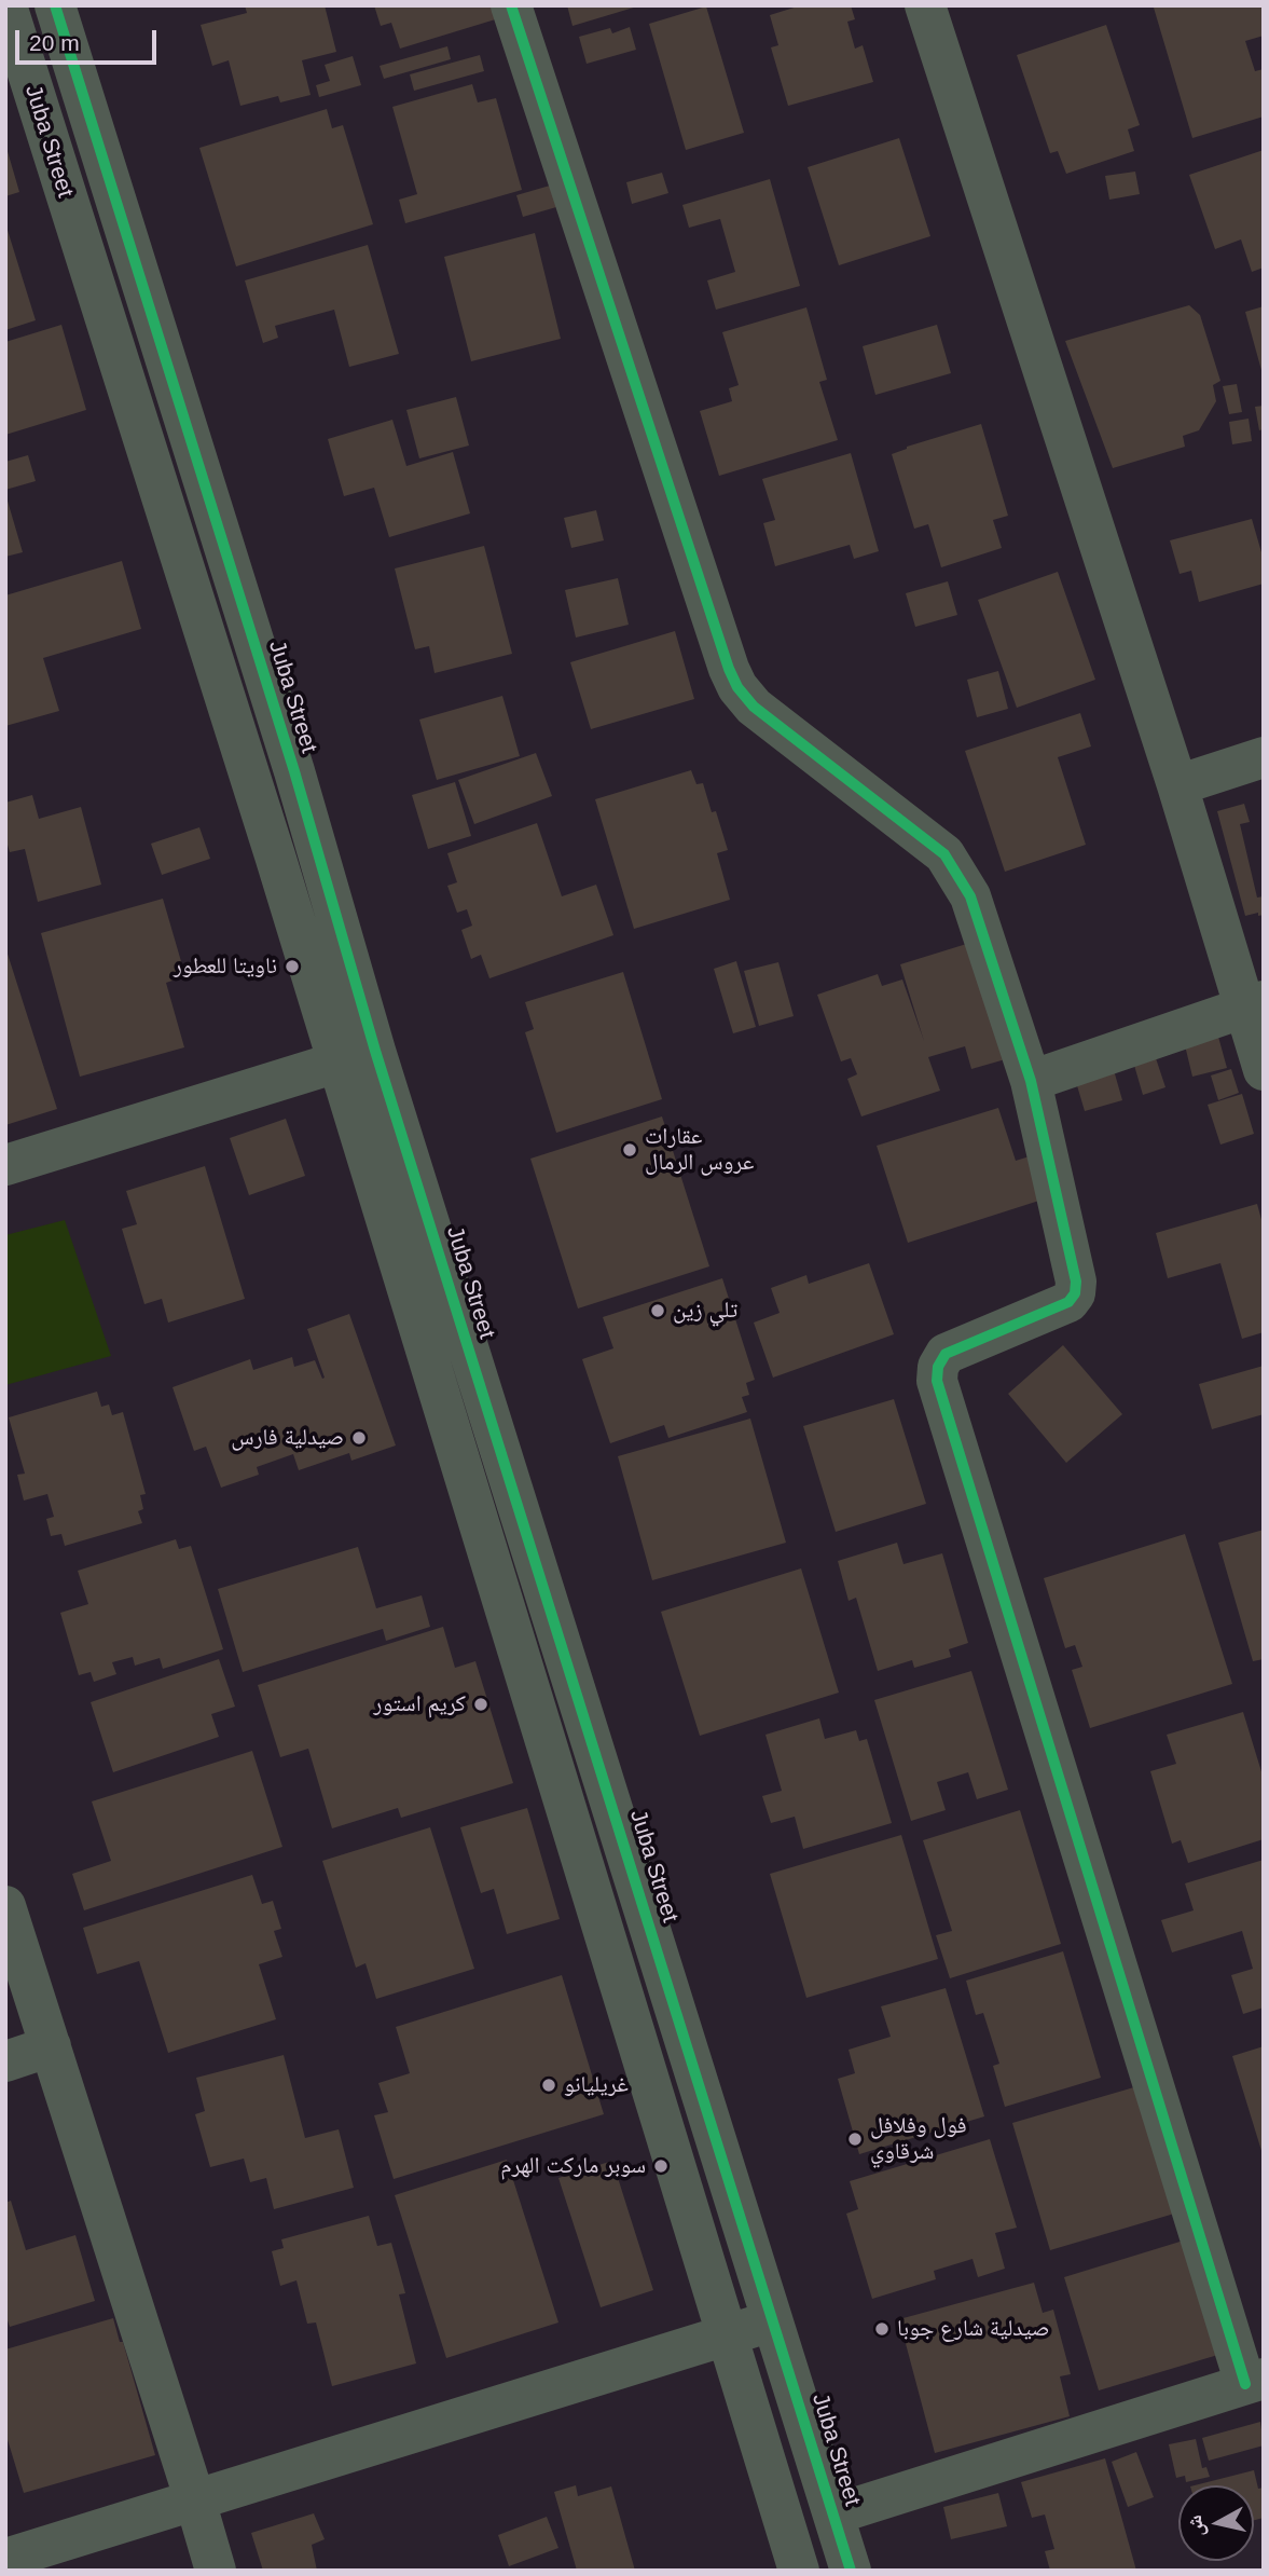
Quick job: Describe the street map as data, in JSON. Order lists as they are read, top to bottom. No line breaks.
{"streets":{"street":["Juba Street"]},"places":["ناويتا للعطور","عقارات عروس الرمال","تلي زين","صيدلية فارس","كريم استور","غريليانو","فول وفلافل شرقاوي","سوبر ماركت الهرم","صيدلية شارع جوبا"],"scale_bar":"20 m","north":"left"}
